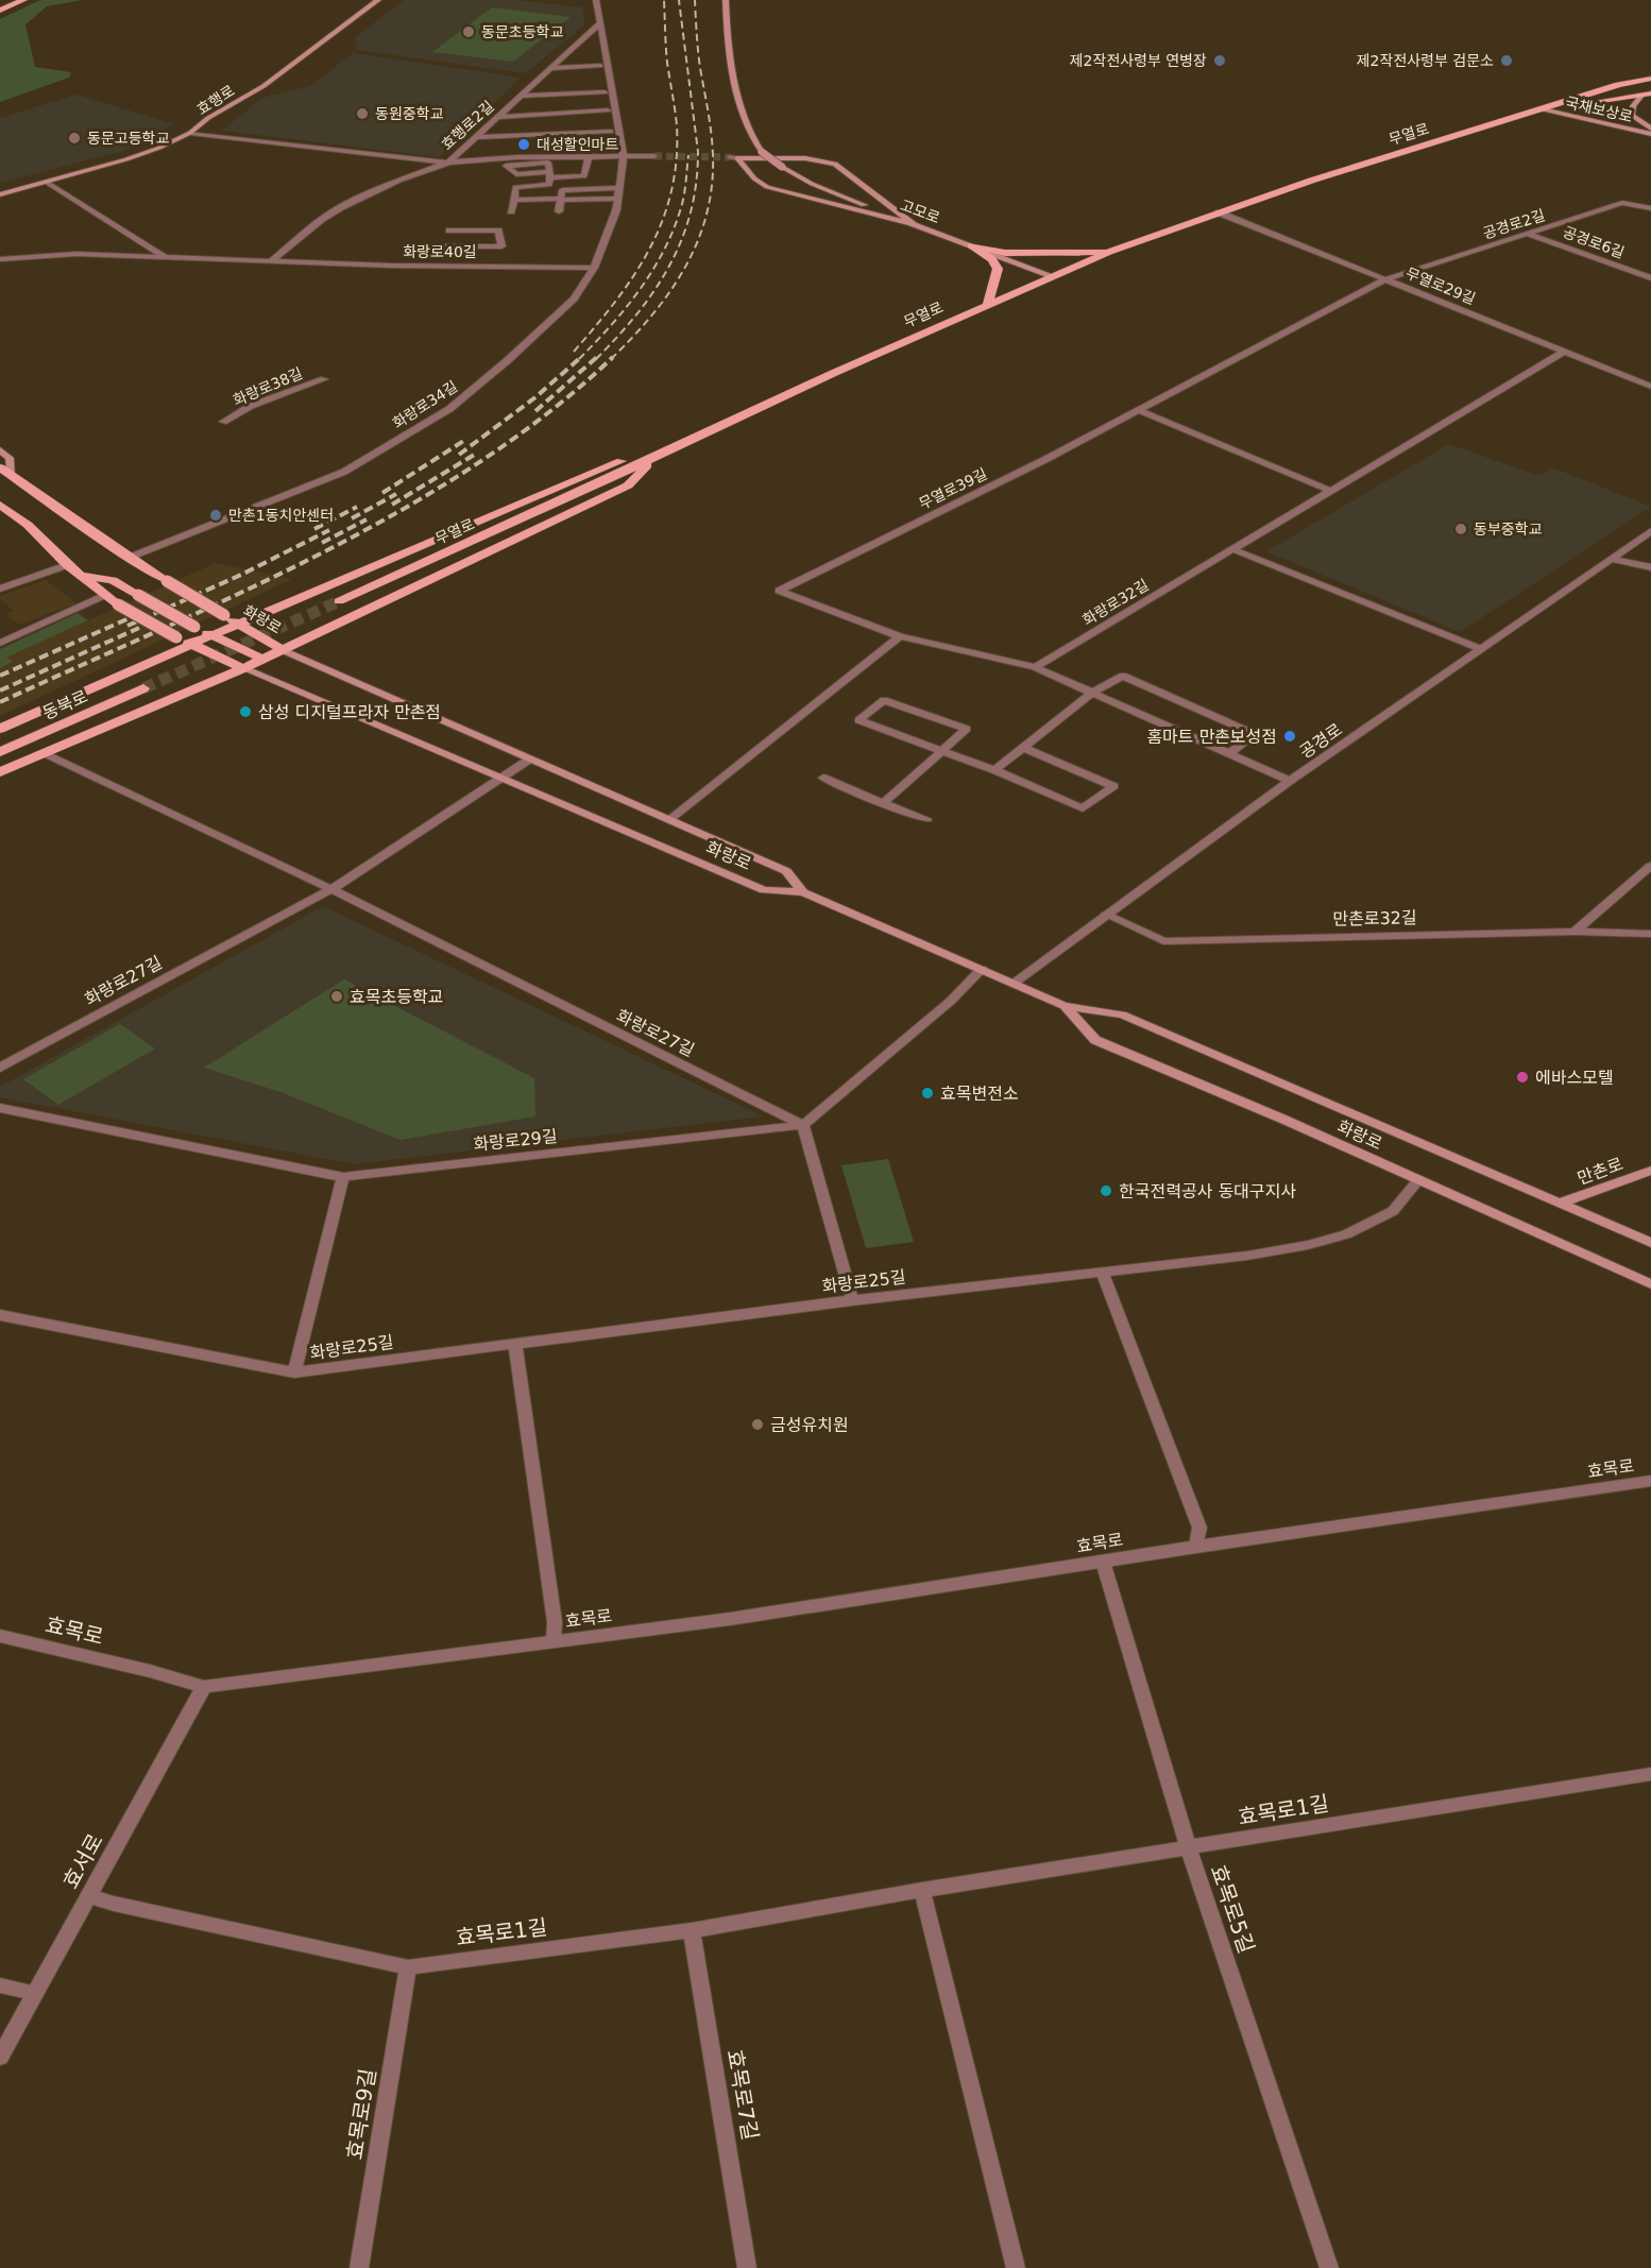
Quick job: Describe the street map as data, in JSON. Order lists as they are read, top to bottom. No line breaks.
{"streets":{"main road":["효행로","국채보상로","무열로","고모로","화랑로","동북로","만촌로"],"street":["효행로2길","공경로2길","공경로6길","화랑로40길","무열로29길","화랑로38길","화랑로34길","무열로39길","화랑로32길","공경로","만촌로32길","화랑로27길","화랑로29길","화랑로25길","효목로","효목로1길","효서로","효목로5길","효목로7길","효목로9길"]},"crossings":[["국채보상로","무열로"],["효행로2길","화랑로40길"],["효행로2길","화랑로34길"],["무열로","고모로"],["무열로","무열로29길"],["공경로2길","공경로6길"],["공경로2길","무열로29길"],["공경로2길","무열로39길"],["화랑로40길","화랑로34길"],["무열로29길","무열로39길"],["무열로29길","화랑로32길"],["화랑로34길","화랑로"],["화랑로","공경로"],["화랑로","만촌로"],["화랑로","화랑로25길"],["공경로","만촌로32길"],["화랑로27길","화랑로29길"],["화랑로29길","화랑로25길"],["화랑로25길","효목로"],["효목로","효서로"],["효목로","효목로5길"],["효목로1길","효서로"],["효목로1길","효목로5길"],["효목로1길","효목로7길"],["효목로1길","효목로9길"]],"places":["동문초등학교","제2작전사령부 연병장","제2작전사령부 검문소","동원중학교","동문고등학교","대성할인마트","만촌1동치안센터","동부중학교","삼성 디지털프라자 만촌점","홈마트 만촌보성점","효목초등학교","에바스모텔","효목변전소","한국전력공사 동대구지사","금성유치원"]}
